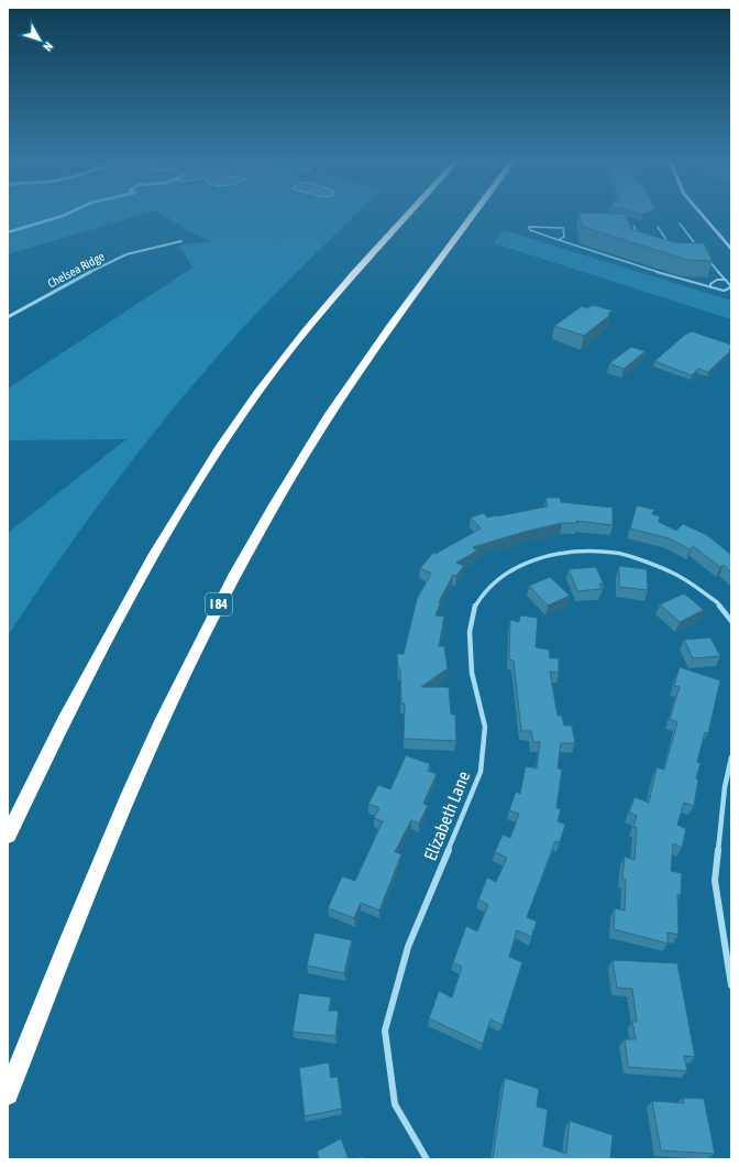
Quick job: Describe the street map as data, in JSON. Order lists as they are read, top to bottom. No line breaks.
{"streets":{"highway":["I 84"],"street":["Chelsea Ridge","Elizabeth Lane"]},"north":"bottom right"}
